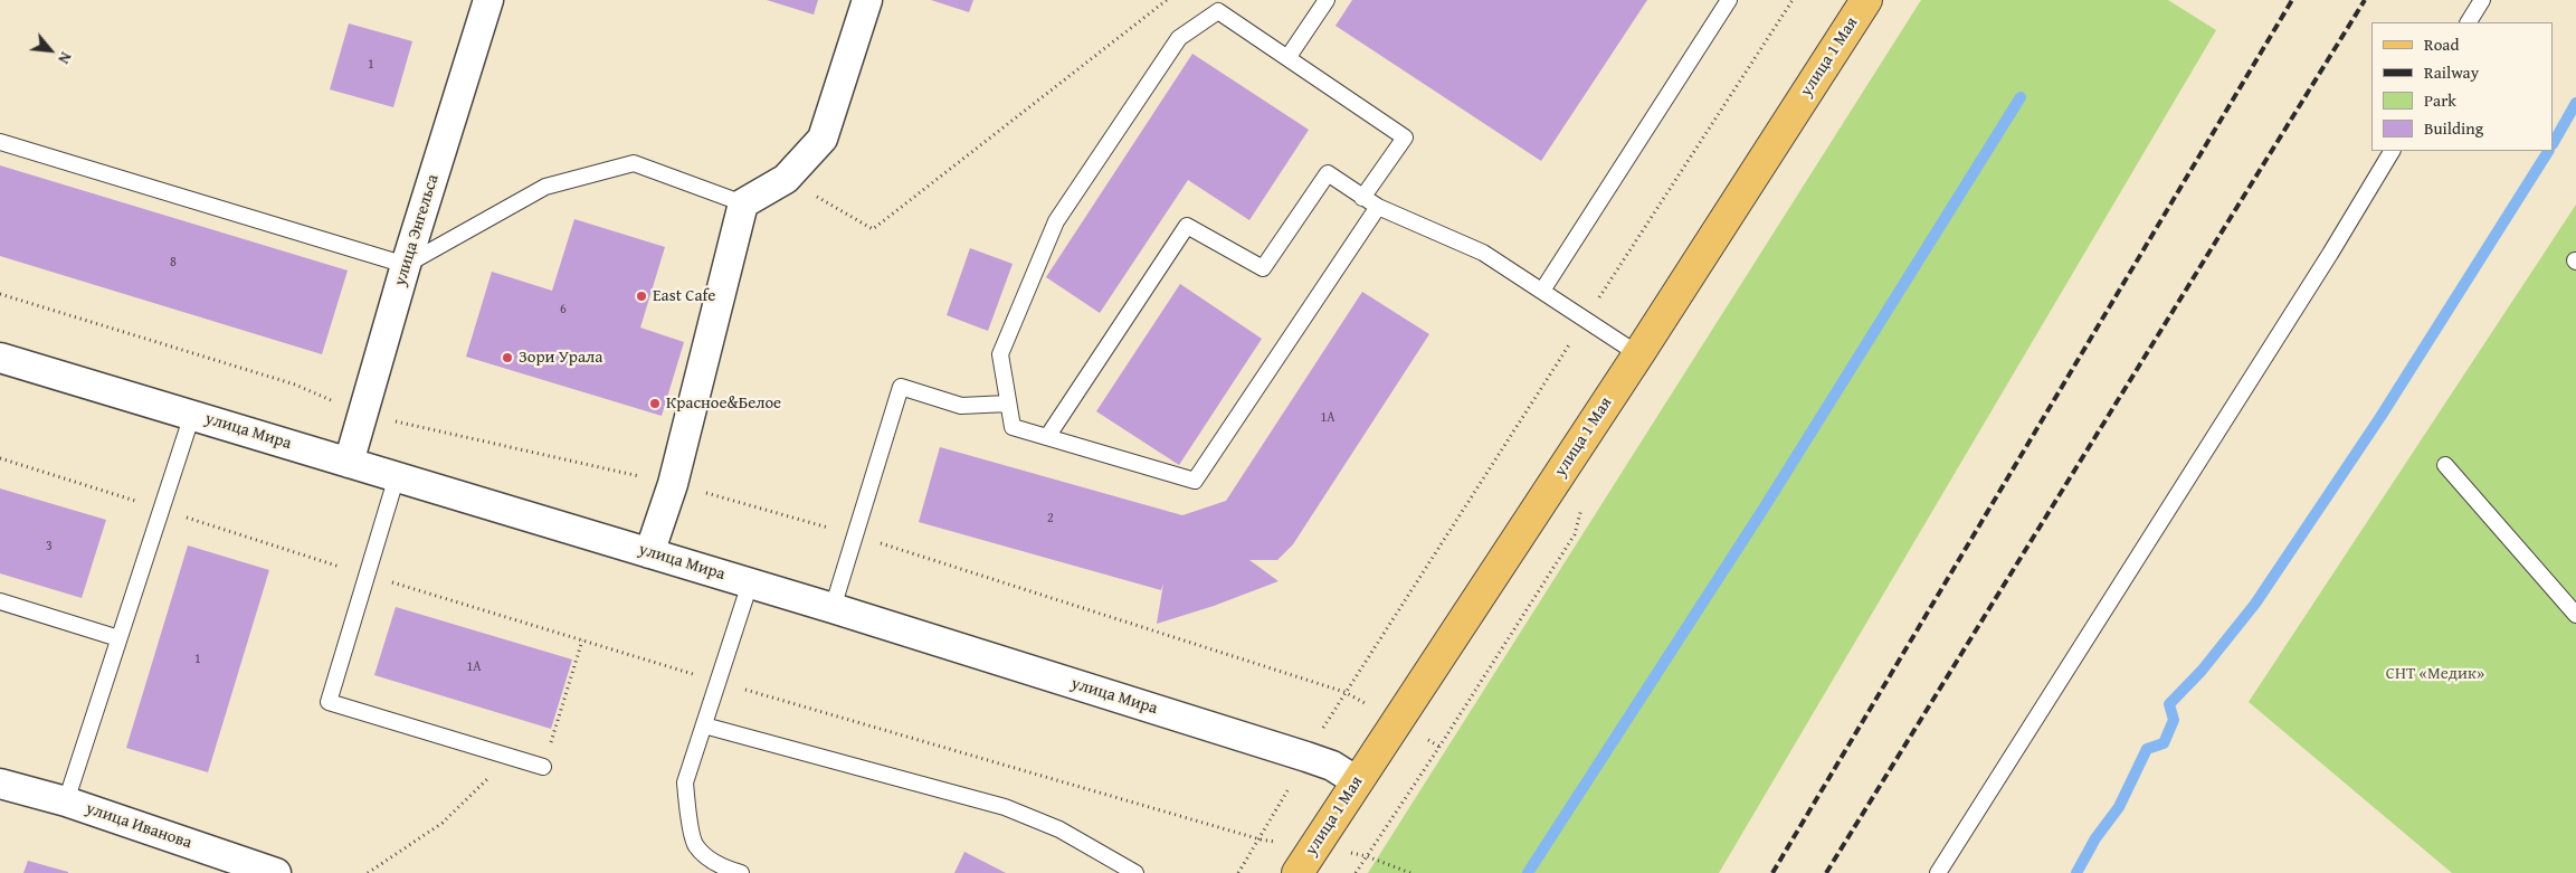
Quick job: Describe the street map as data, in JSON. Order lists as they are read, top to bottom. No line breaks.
{"streets":{"main road":["улица 1 Мая"],"street":["улица Энгельса","улица Мира","улица Иванова"]},"crossings":[["улица 1 Мая","улица Мира"],["улица Энгельса","улица Мира"]],"parks":["СНТ «Медик»"],"places":["East Cafe","Зори Урала","Красное&Белое"],"house_numbers":["1","8","6","1А","2","3","1","1А"],"legend":["Road","Railway","Park","Building"],"north":"bottom right"}
